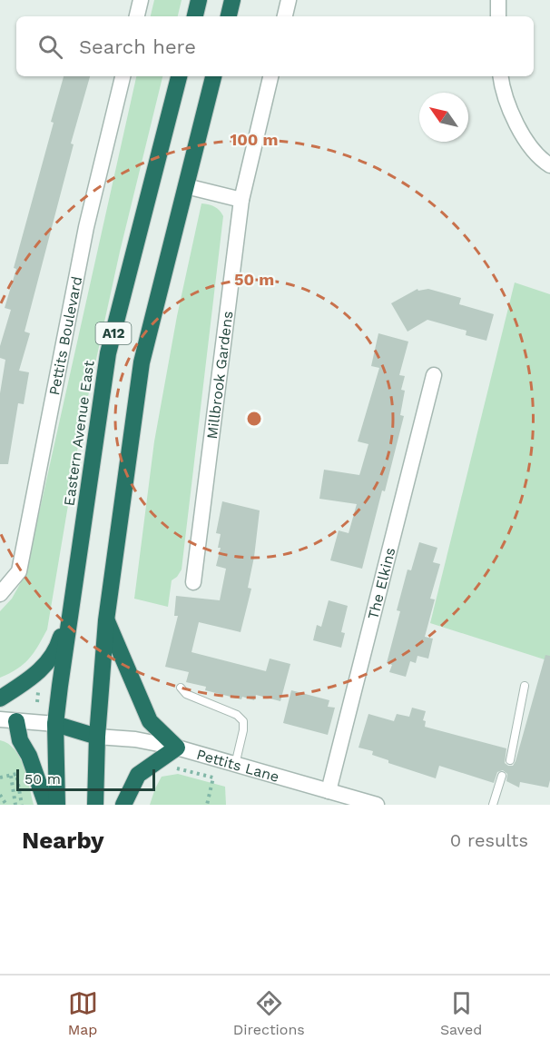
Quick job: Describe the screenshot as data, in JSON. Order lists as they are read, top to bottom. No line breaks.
{"streets":{"highway":["A12","Eastern Avenue East"],"street":["Pettits Boulevard","Millbrook Gardens","The Elkins","Pettits Lane"]},"crossings":[["A12","Pettits Lane"],["The Elkins","Pettits Lane"]],"scale_bar":"50 m","north":"top left","page":{"search":"Search here","scale":"50 m","heading":["Nearby","0 results"],"nav":["Map","Directions","Saved"]},"rings":["100 m","50 m"]}
